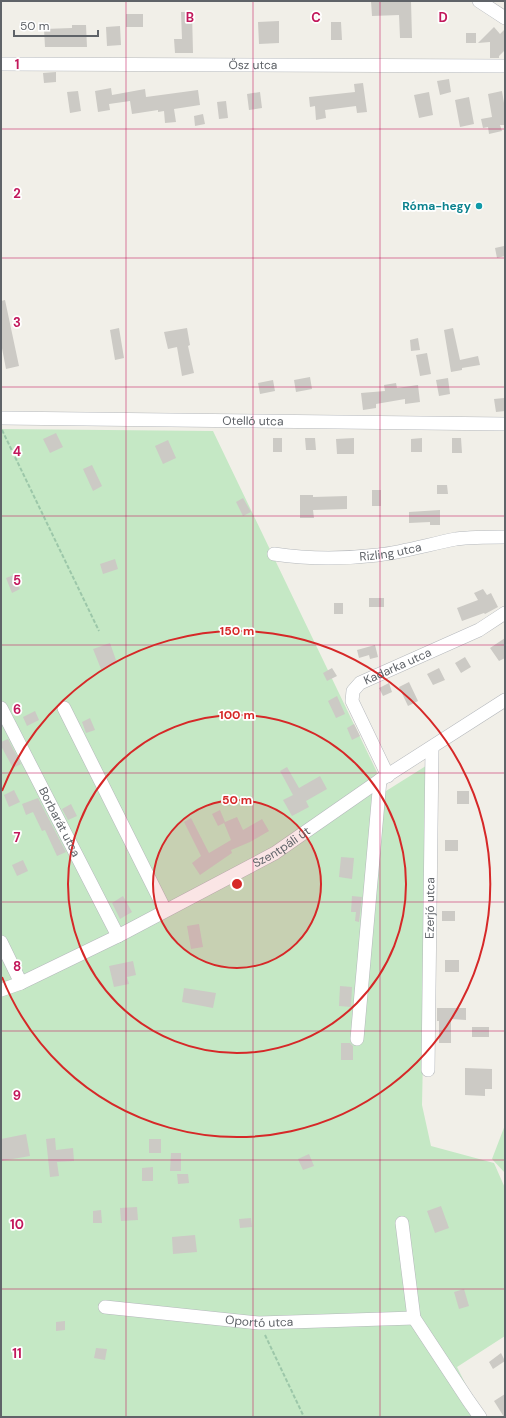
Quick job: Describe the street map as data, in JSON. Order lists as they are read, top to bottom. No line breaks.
{"streets":{"street":["Ősz utca","Otelló utca","Rizling utca","Kadarka utca","Borbarát utca","Szentpáli út","Ezerjó utca","Oportó utca"]},"crossings":[["Kadarka utca","Szentpáli út"],["Borbarát utca","Szentpáli út"],["Szentpáli út","Ezerjó utca"]],"places":["Róma-hegy"],"scale_bar":"50 m","grid":{"columns":["B","C","D"],"rows":["1","2","3","4","5","6","7","8","9","10","11"]},"rings":["150 m","100 m","50 m"]}
